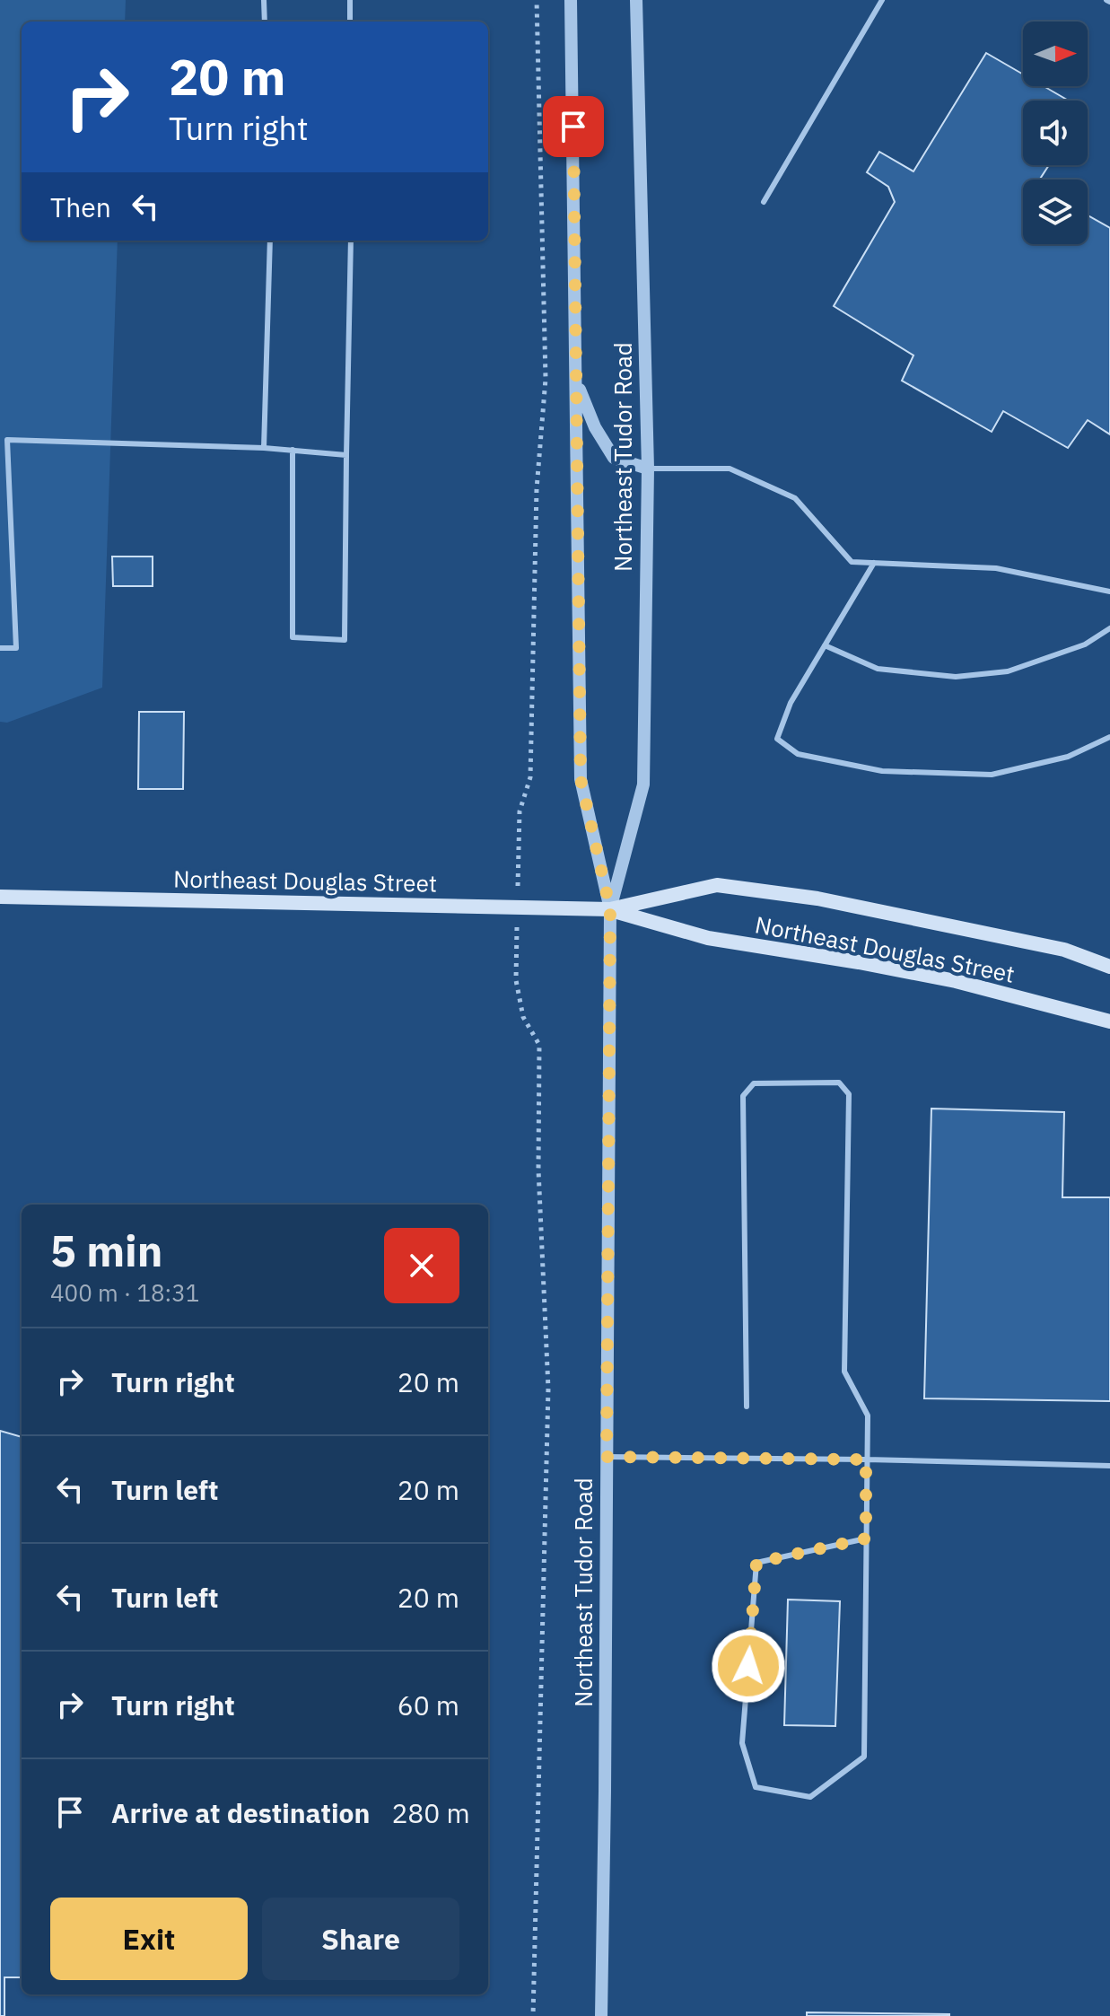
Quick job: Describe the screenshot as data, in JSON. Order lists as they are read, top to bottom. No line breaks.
{"streets":{"main road":["Northeast Douglas Street"],"street":["Northeast Tudor Road"]},"crossings":[["Northeast Tudor Road","Northeast Douglas Street"]],"north":"right","page":{"turn":["20 m","Turn right"],"then":"Then","heading":["5 min","400 m · 18:31"],"list":[{"name":"Turn right","value":"20 m"},{"name":"Turn left","value":"20 m"},{"name":"Turn left","value":"20 m"},{"name":"Turn right","value":"60 m"},{"name":"Arrive at destination","value":"280 m"}],"buttons":["Exit","Share"]}}
